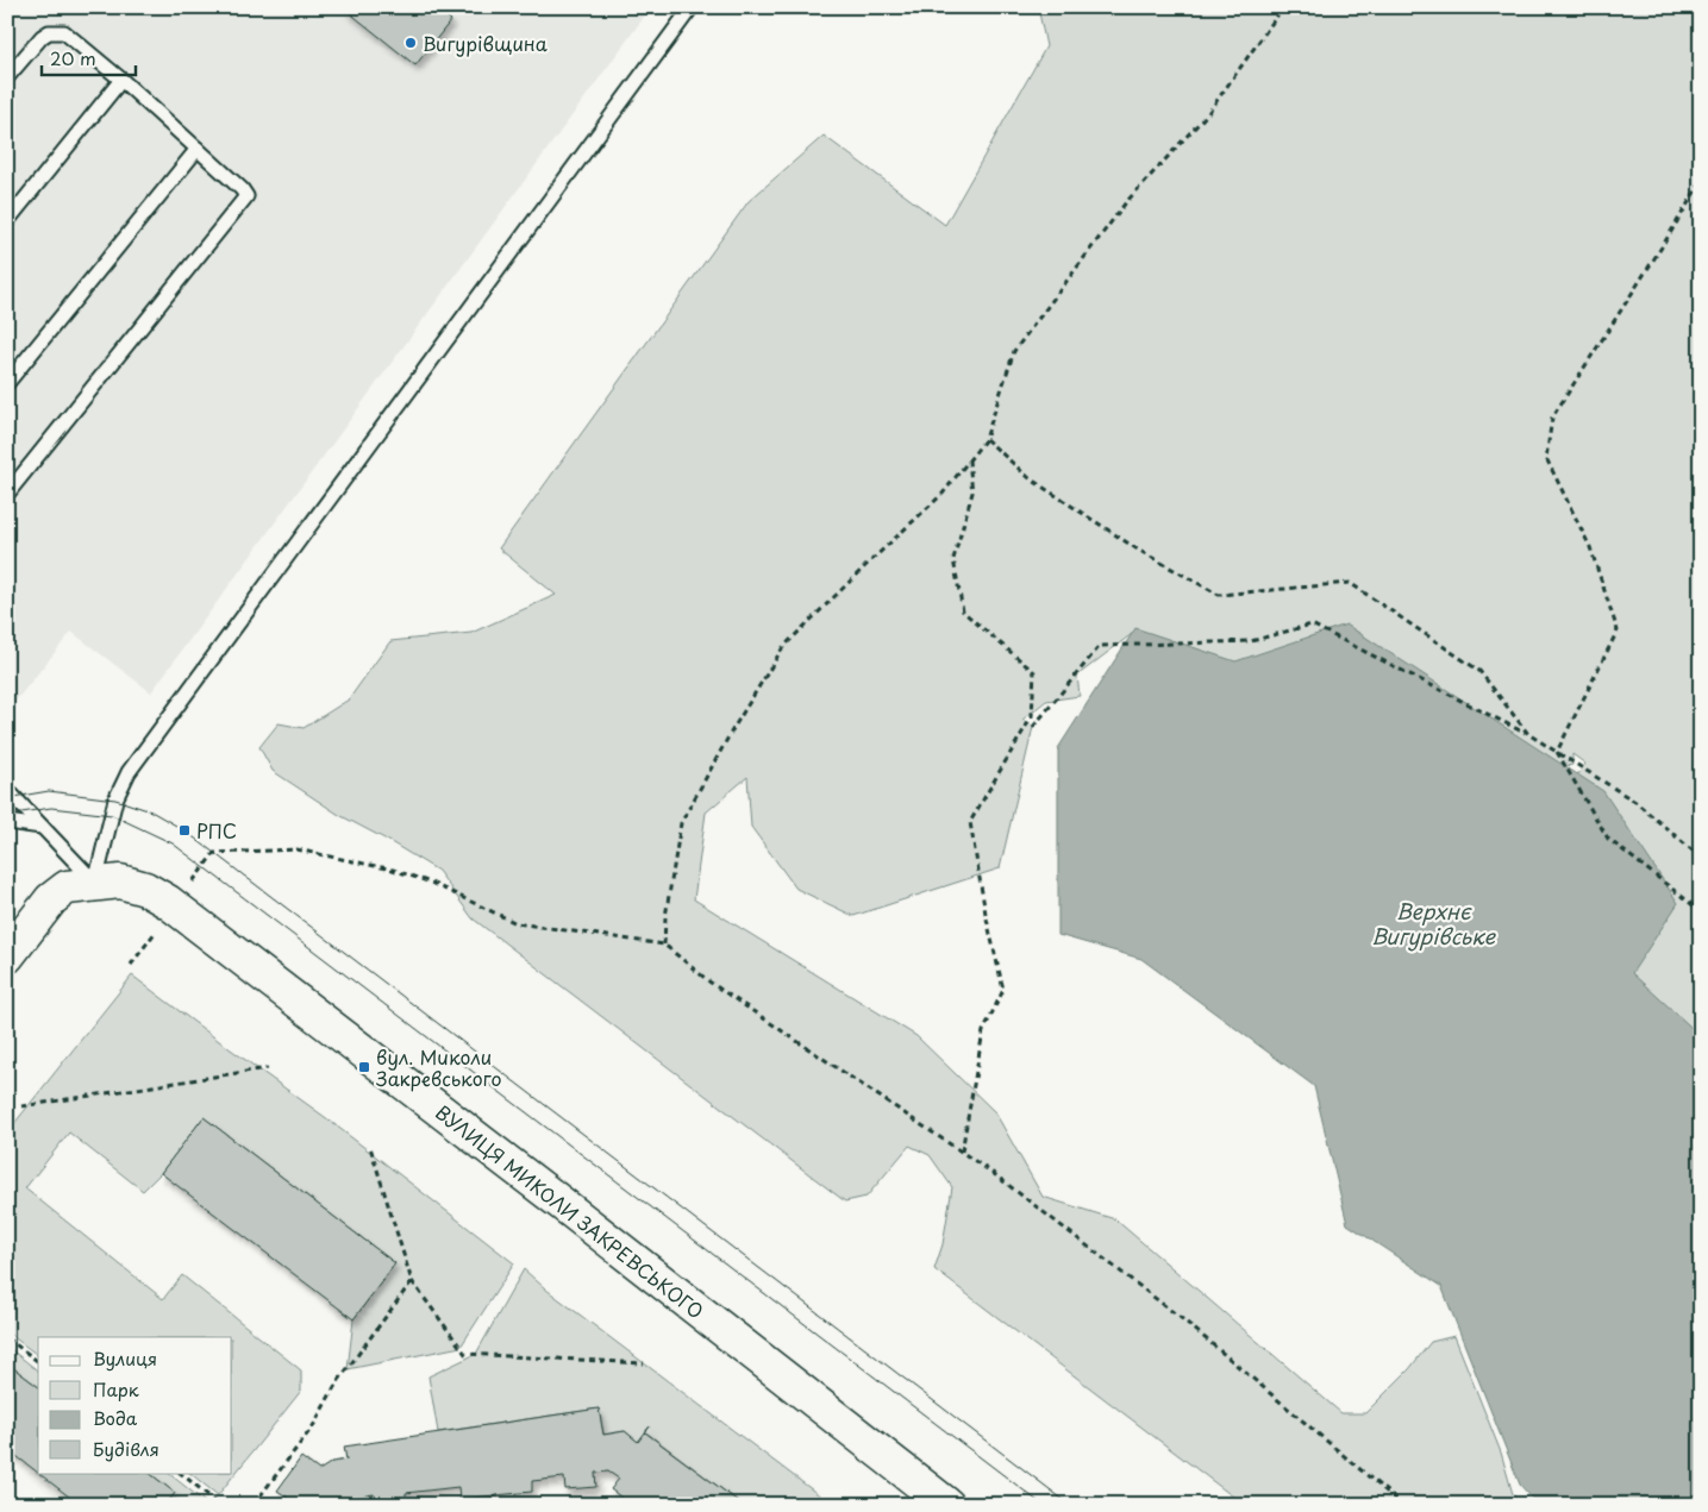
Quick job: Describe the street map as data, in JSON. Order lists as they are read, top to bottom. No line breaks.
{"streets":{"street":["ВУЛИЦЯ МИКОЛИ ЗАКРЕВСЬКОГО"]},"water":["Верхнє Вигурівське"],"places":{"other":["Вигурівщина"],"transit":["РПС","вул. Миколи Закревського"]},"legend":["Вулиця","Парк","Вода","Будівля"],"scale_bar":"20 m"}
